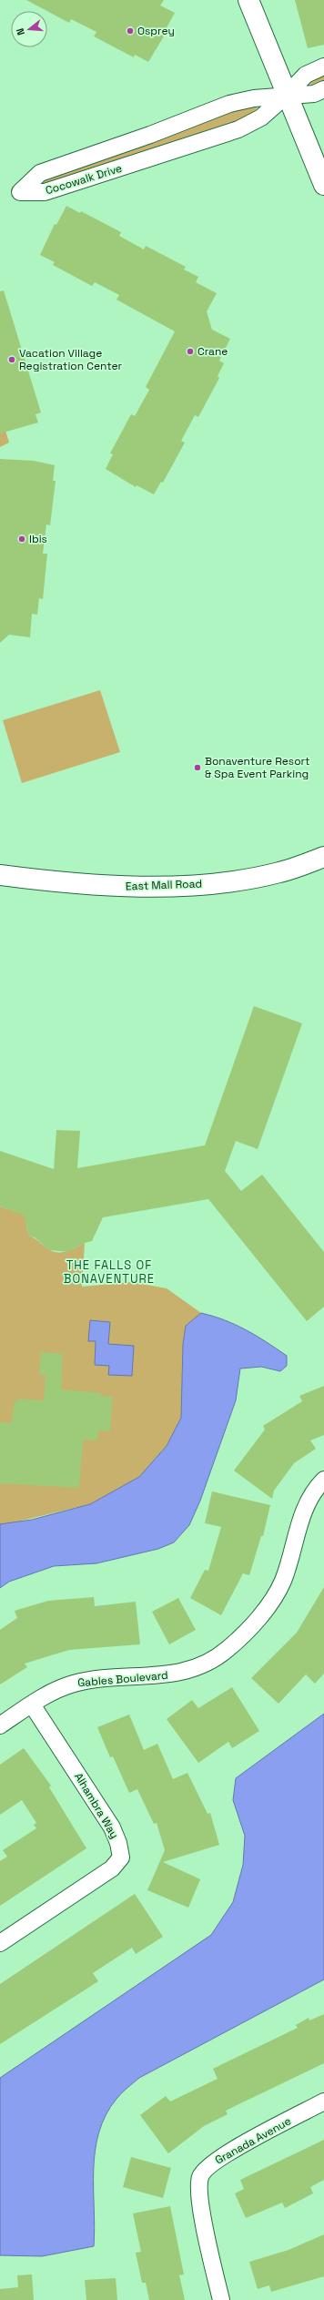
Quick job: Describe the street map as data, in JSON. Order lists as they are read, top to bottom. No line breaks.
{"streets":{"street":["Cocowalk Drive","East Mall Road","Gables Boulevard","Alhambra Way","Granada Avenue"]},"crossings":[["Gables Boulevard","Alhambra Way"]],"districts":["THE FALLS OF BONAVENTURE"],"places":["Osprey","Crane","Vacation Village Registration Center","Ibis","Bonaventure Resort & Spa Event Parking"],"north":"left"}
